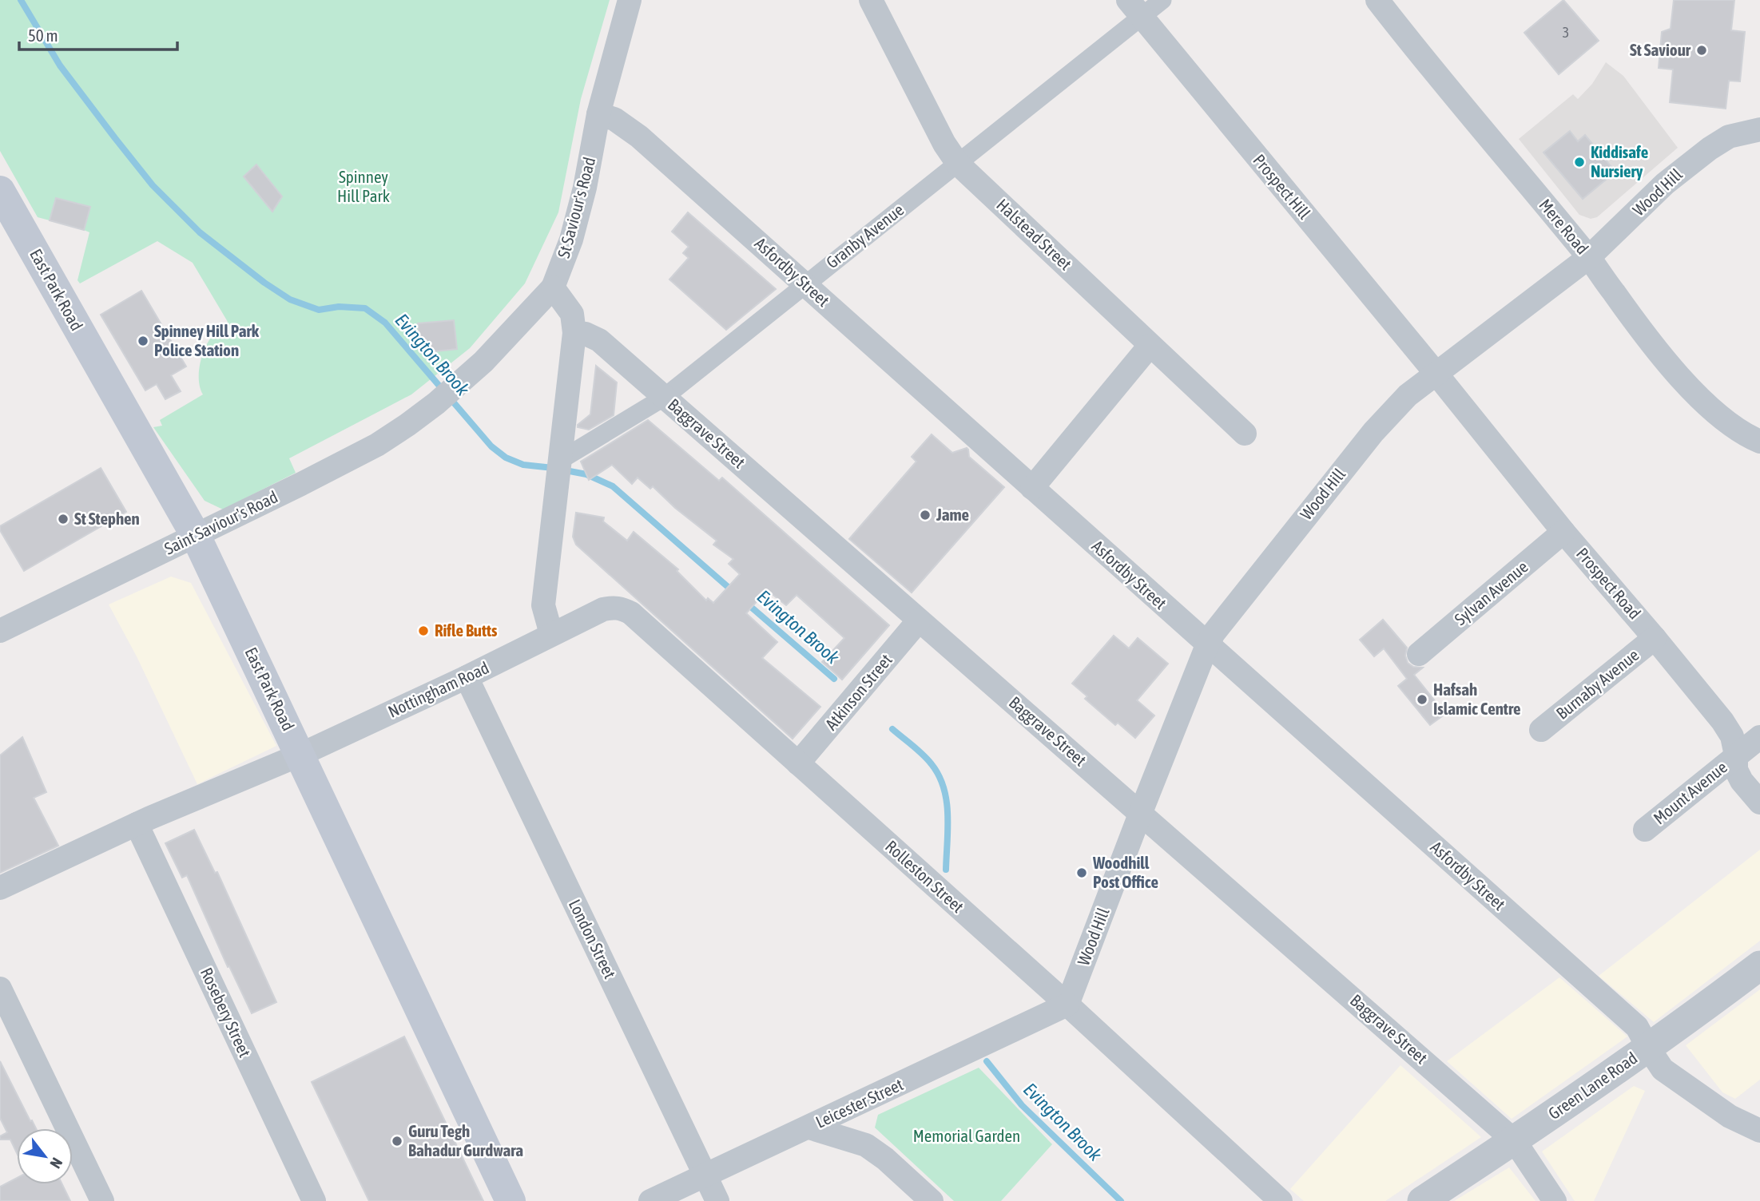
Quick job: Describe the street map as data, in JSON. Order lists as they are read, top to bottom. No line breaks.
{"streets":{"main road":["East Park Road"],"street":["Prospect Hill","Wood Hill","St Saviour's Road","Mere Road","Halstead Street","Granby Avenue","Asfordby Street","Baggrave Street","Saint Saviour's Road","Prospect Road","Sylvan Avenue","Burnaby Avenue","Nottingham Road","Atkinson Street","Mount Avenue","Rolleston Street","London Street","Rosebery Street","Green Lane Road","Leicester Street"]},"crossings":[["Prospect Hill","Wood Hill"],["Prospect Hill","Granby Avenue"],["Prospect Hill","Prospect Road"],["Wood Hill","Mere Road"],["Wood Hill","Asfordby Street"],["Wood Hill","Baggrave Street"],["Wood Hill","Prospect Road"],["Wood Hill","Rolleston Street"],["Wood Hill","Leicester Street"],["St Saviour's Road","Asfordby Street"],["St Saviour's Road","Saint Saviour's Road"],["Halstead Street","Granby Avenue"],["Granby Avenue","Asfordby Street"],["Granby Avenue","Baggrave Street"],["Asfordby Street","Green Lane Road"],["East Park Road","Saint Saviour's Road"],["East Park Road","Nottingham Road"],["Baggrave Street","Atkinson Street"],["Baggrave Street","Green Lane Road"],["Prospect Road","Sylvan Avenue"],["Prospect Road","Burnaby Avenue"],["Prospect Road","Mount Avenue"],["Nottingham Road","Rolleston Street"],["Nottingham Road","London Street"],["Nottingham Road","Rosebery Street"],["Atkinson Street","Rolleston Street"],["Rolleston Street","Leicester Street"],["London Street","Leicester Street"]],"water":["Evington Brook"],"parks":["Spinney Hill Park","Memorial Garden"],"places":["St Saviour","Kiddisafe Nursiery","Spinney Hill Park Police Station","Jame","St Stephen","Rifle Butts","Hafsah Islamic Centre","Woodhill Post Office","Guru Tegh Bahadur Gurdwara"],"house_numbers":["3"],"scale_bar":"50 m","north":"bottom right"}
